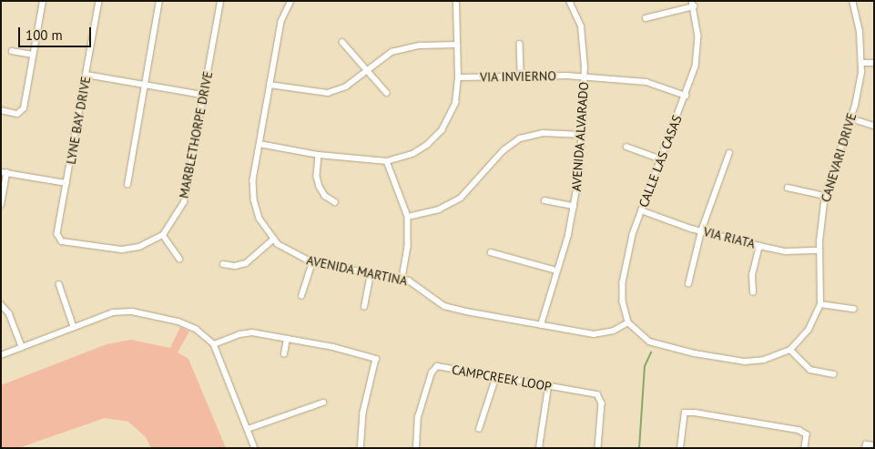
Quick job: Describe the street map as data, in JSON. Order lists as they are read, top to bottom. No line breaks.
{"streets":{"street":["VIA INVIERNO","LYNE BAY DRIVE","MARBLETHORPE DRIVE","AVENIDA ALVARADO","CANEVARI DRIVE","CALLE LAS CASAS","VIA RIATA","AVENIDA MARTINA","CAMPCREEK LOOP"]},"crossings":[["VIA INVIERNO","AVENIDA ALVARADO"],["VIA INVIERNO","CALLE LAS CASAS"],["LYNE BAY DRIVE","MARBLETHORPE DRIVE"],["AVENIDA ALVARADO","AVENIDA MARTINA"],["CANEVARI DRIVE","CALLE LAS CASAS"],["CANEVARI DRIVE","VIA RIATA"],["CANEVARI DRIVE","AVENIDA MARTINA"],["CALLE LAS CASAS","VIA RIATA"],["CALLE LAS CASAS","AVENIDA MARTINA"]],"scale_bar":"100 m"}
